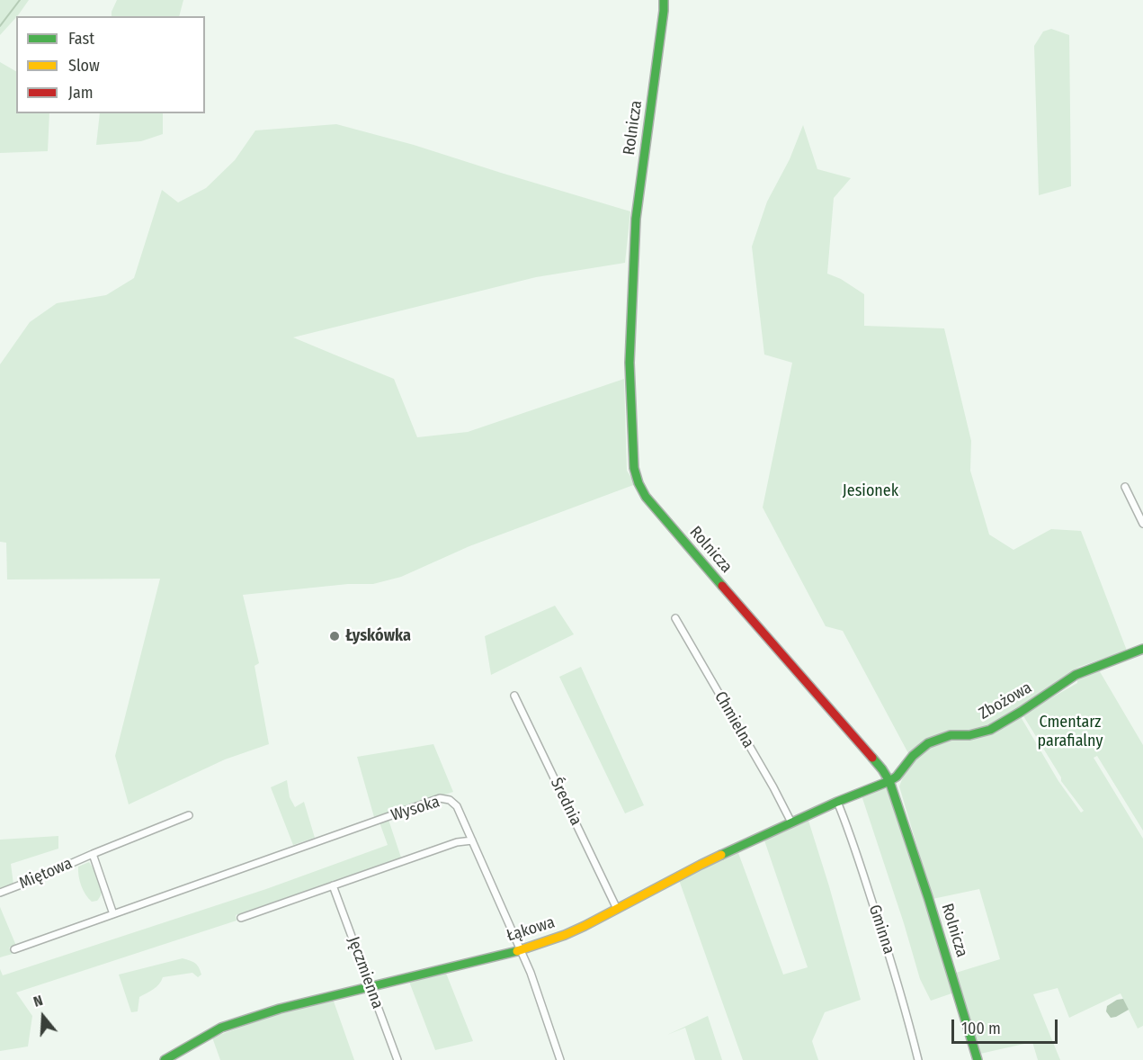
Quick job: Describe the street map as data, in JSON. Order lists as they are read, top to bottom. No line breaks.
{"streets":{"street":["Rolnicza","Zbożowa","Chmielna","Średnia","Wysoka","Miętowa","Łąkowa","Gminna","Jęczmienna"]},"crossings":[["Rolnicza","Zbożowa"],["Rolnicza","Łąkowa"],["Zbożowa","Łąkowa"],["Chmielna","Łąkowa"],["Średnia","Łąkowa"],["Wysoka","Łąkowa"],["Łąkowa","Gminna"],["Łąkowa","Jęczmienna"]],"parks":["Jesionek","Cmentarz parafialny"],"places":["Łyskówka"],"legend":["Fast","Slow","Jam"],"scale_bar":"100 m","north":"top"}
